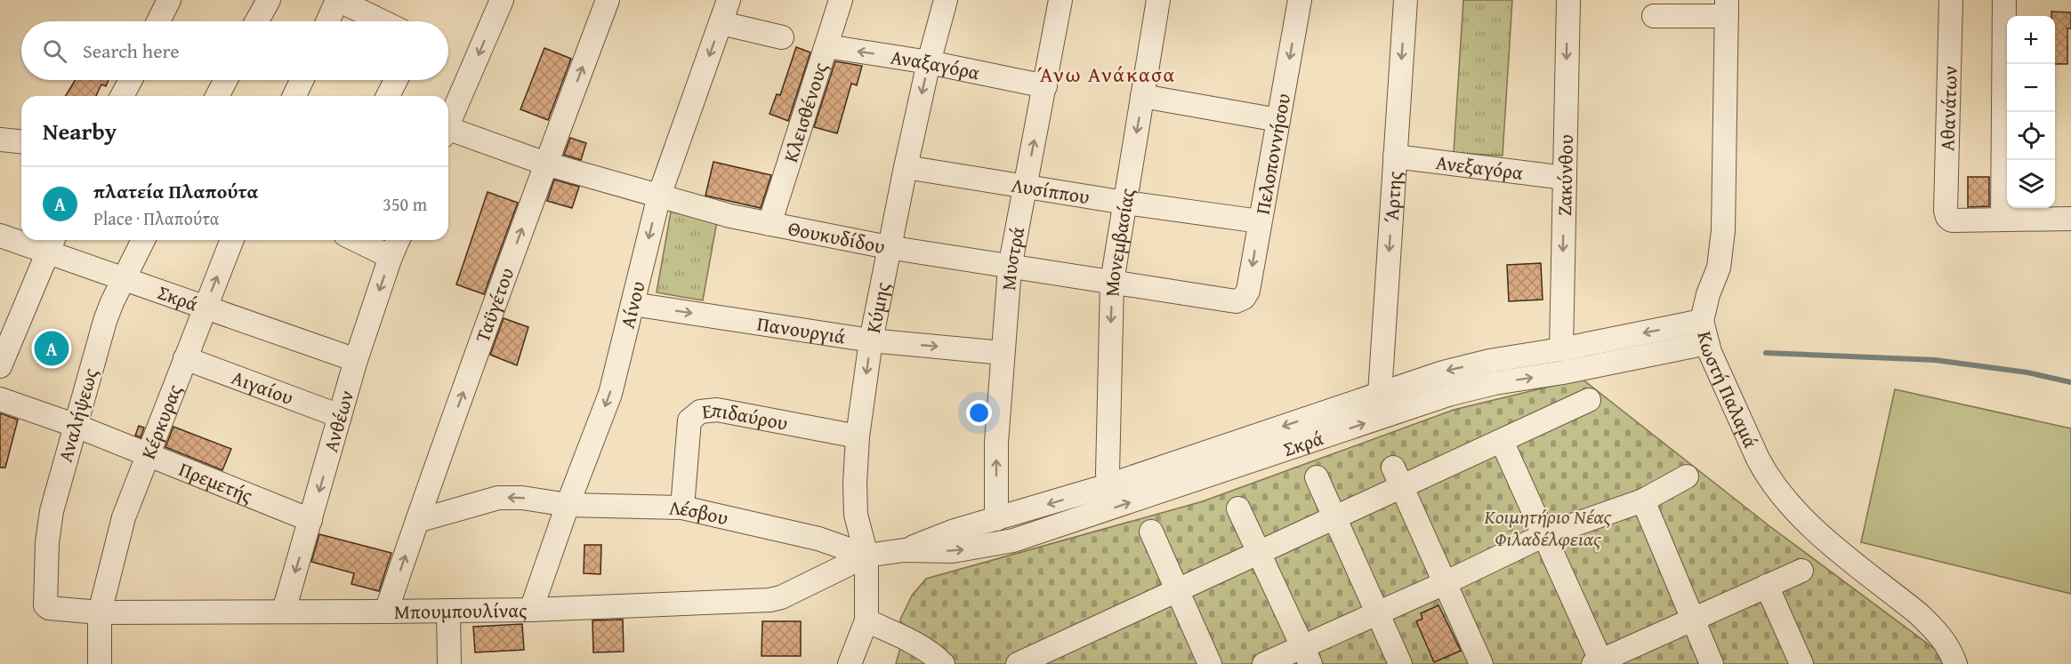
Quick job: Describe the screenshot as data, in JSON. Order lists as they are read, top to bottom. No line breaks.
{"streets":{"street":["Αναξαγόρα","Αθανάτων","Κλεισθένους","Πελοποννήσου","Ανεξαγόρα","Ζακύνθου","Λυσίππου","Άρτης","Θουκυδίδου","Μονεμβασίας","Μυστρά","Σκρά","Ταϋγέτου","Αίνου","Κύμης","Πανουργιά","Αιγαίου","Κωστή Παλαμά","Αναλήψεως","Κέρκυρας","Ανθέων","Επιδαύρου","Πρεμετής","Λέσβου","Μπουμπουλίνας"]},"crossings":[["Αναξαγόρα","Κλεισθένους"],["Αναξαγόρα","Μυστρά"],["Αναξαγόρα","Κύμης"],["Κλεισθένους","Θουκυδίδου"],["Πελοποννήσου","Λυσίππου"],["Πελοποννήσου","Θουκυδίδου"],["Ανεξαγόρα","Ζακύνθου"],["Ανεξαγόρα","Άρτης"],["Ζακύνθου","Σκρά"],["Λυσίππου","Μονεμβασίας"],["Λυσίππου","Μυστρά"],["Λυσίππου","Κύμης"],["Άρτης","Σκρά"],["Θουκυδίδου","Μονεμβασίας"],["Θουκυδίδου","Μυστρά"],["Θουκυδίδου","Ταϋγέτου"],["Θουκυδίδου","Αίνου"],["Θουκυδίδου","Κύμης"],["Μονεμβασίας","Σκρά"],["Μυστρά","Σκρά"],["Μυστρά","Πανουργιά"],["Σκρά","Κύμης"],["Σκρά","Κωστή Παλαμά"],["Σκρά","Αναλήψεως"],["Σκρά","Κέρκυρας"],["Σκρά","Ανθέων"],["Σκρά","Λέσβου"],["Σκρά","Μπουμπουλίνας"],["Ταϋγέτου","Λέσβου"],["Ταϋγέτου","Μπουμπουλίνας"],["Αίνου","Πανουργιά"],["Αίνου","Λέσβου"],["Αίνου","Μπουμπουλίνας"],["Κύμης","Πανουργιά"],["Κύμης","Επιδαύρου"],["Κύμης","Λέσβου"],["Κύμης","Μπουμπουλίνας"],["Αιγαίου","Κέρκυρας"],["Αιγαίου","Ανθέων"],["Αναλήψεως","Πρεμετής"],["Αναλήψεως","Μπουμπουλίνας"],["Κέρκυρας","Πρεμετής"],["Κέρκυρας","Μπουμπουλίνας"],["Ανθέων","Πρεμετής"],["Ανθέων","Μπουμπουλίνας"],["Επιδαύρου","Λέσβου"],["Λέσβου","Μπουμπουλίνας"]],"one_way":["Αναξαγόρα","Πελοποννήσου","Ζακύνθου","Άρτης","Μονεμβασίας","Μυστρά","Ταϋγέτου","Αίνου","Κύμης","Πανουργιά","Ανθέων"],"districts":["Άνω Ανάκασα"],"parks":["Κοιμητήριο Νέας Φιλαδέλφειας"],"page":{"map_buttons":["+","−"],"search":"Search here","heading":"Nearby","list":[{"mark":"A","name":"πλατεία Πλαπούτα","note":"Place · Πλαπούτα","value":"350 m"}],"pins":"A"}}
